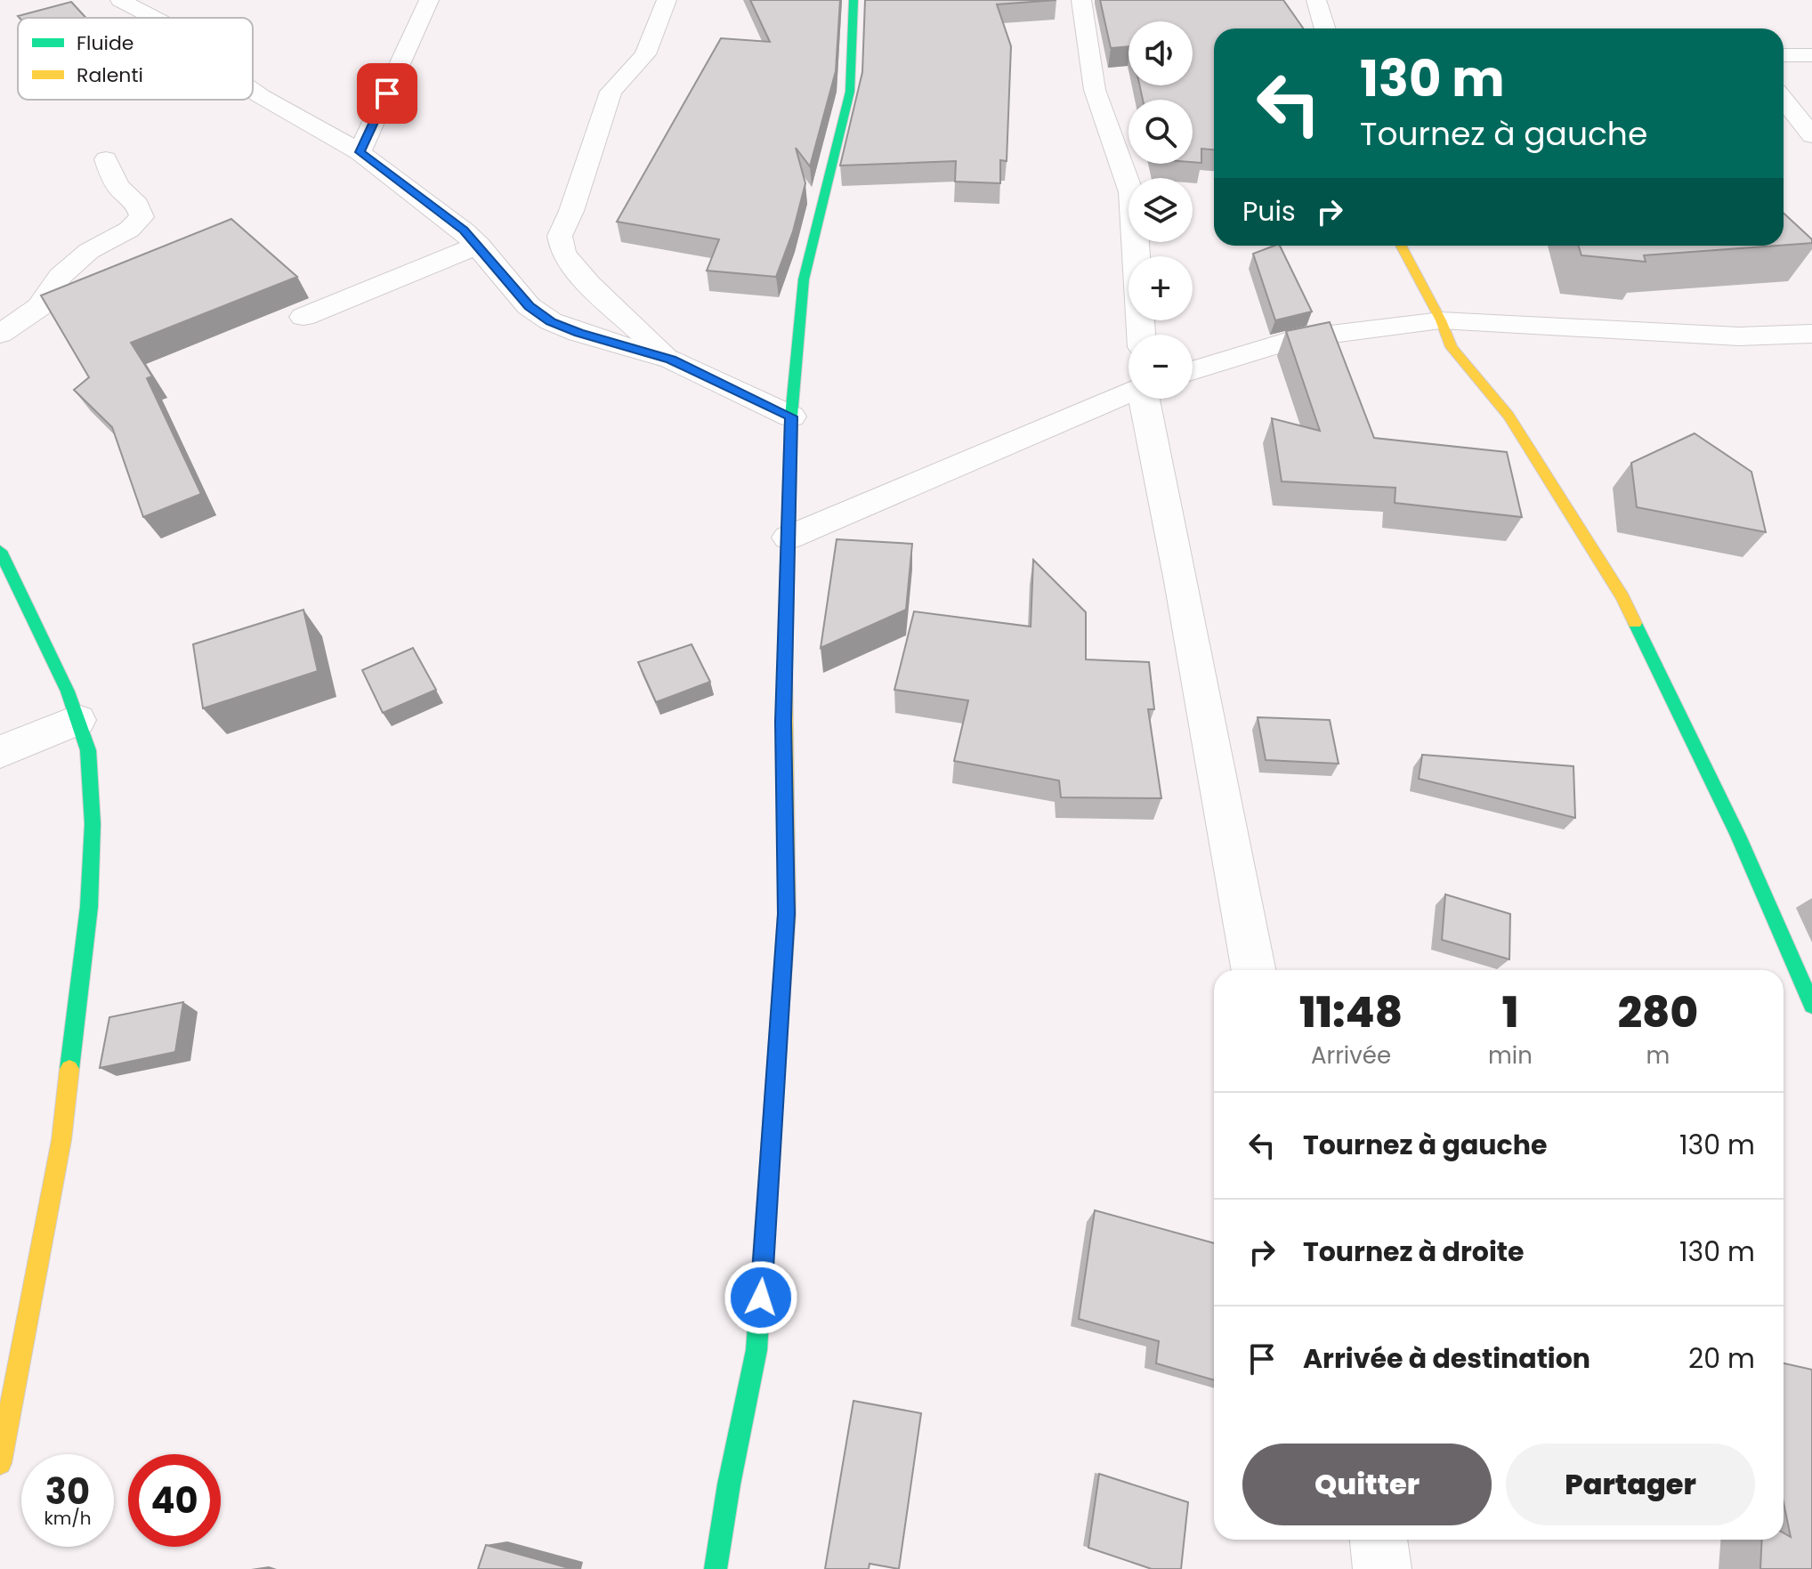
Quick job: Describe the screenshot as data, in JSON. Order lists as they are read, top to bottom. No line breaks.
{"legend":["Fluide","Ralenti"],"page":{"map_buttons":["+","−"],"turn":["130 m","Tournez à gauche"],"then":"Puis","eta":["11:48","Arrivée","1","min","280","m"],"list":[{"name":"Tournez à gauche","value":"130 m"},{"name":"Tournez à droite","value":"130 m"},{"name":"Arrivée à destination","value":"20 m"}],"buttons":["Quitter","Partager"],"speed":"30 km/h","limit":"40"}}
